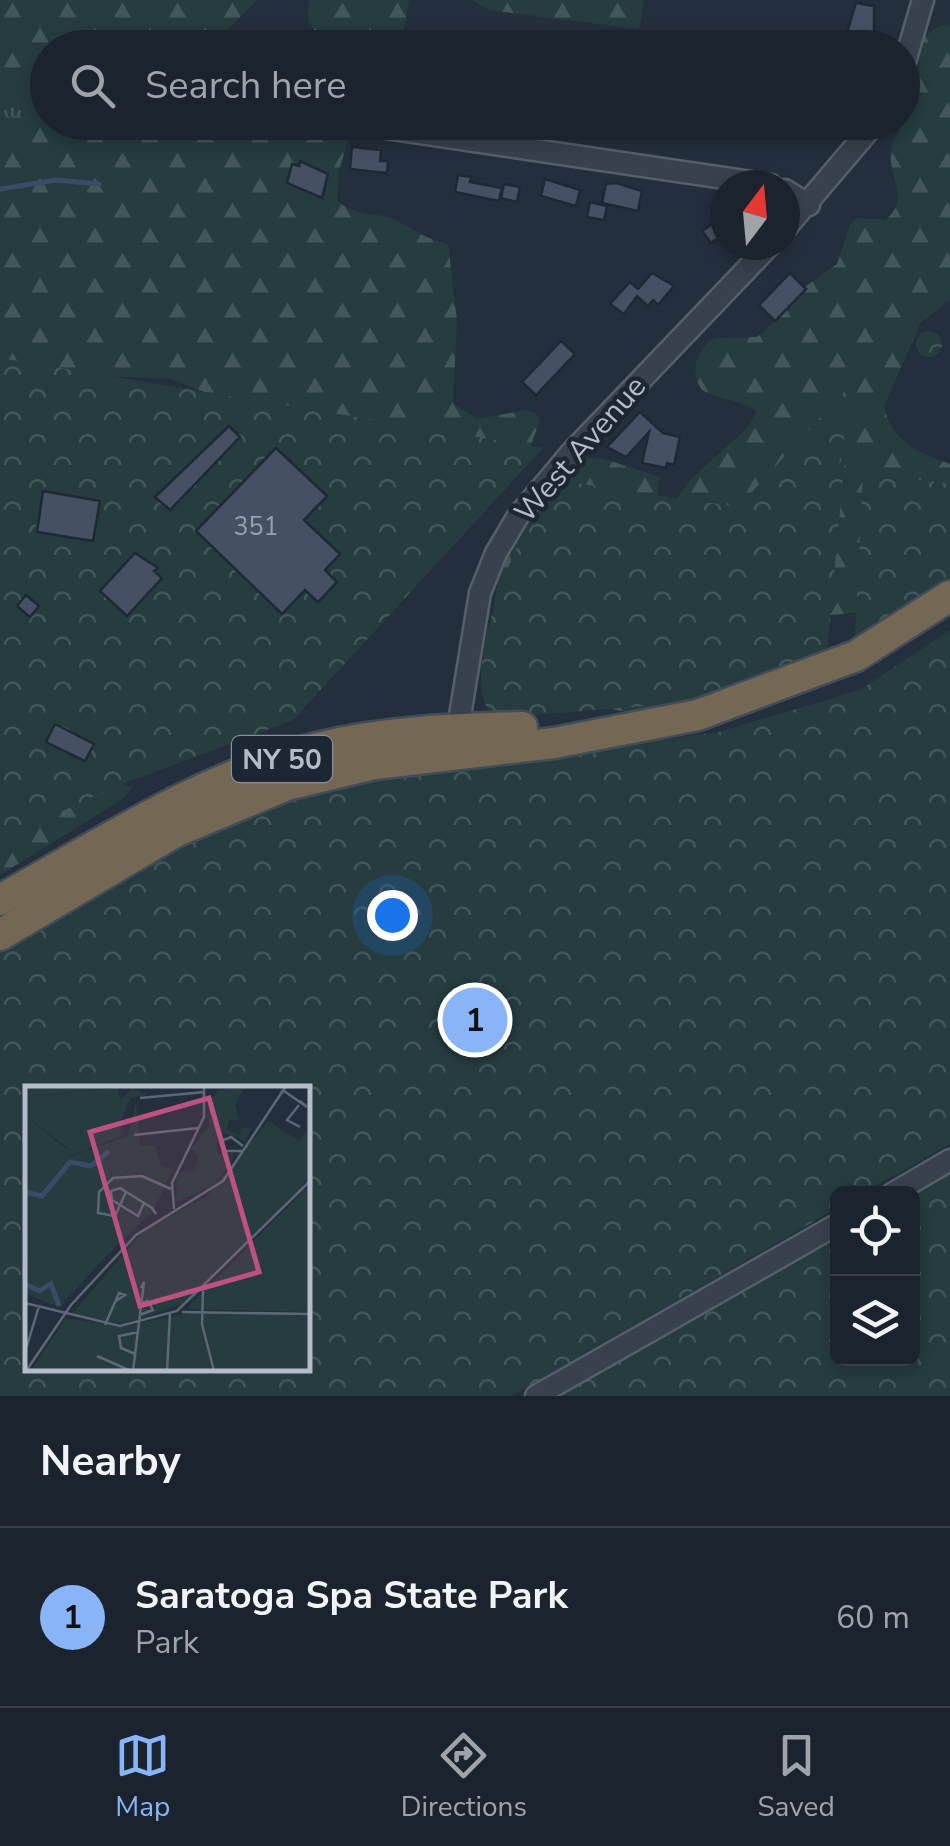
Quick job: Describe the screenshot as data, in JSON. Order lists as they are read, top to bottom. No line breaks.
{"streets":{"highway":["NY 50"],"street":["West Avenue"]},"crossings":[["West Avenue","NY 50"]],"house_numbers":["351"],"north":"top","page":{"search":"Search here","pins":"1","heading":"Nearby","list":[{"mark":"1","name":"Saratoga Spa State Park","note":"Park","value":"60 m"}],"nav":["Map","Directions","Saved"]}}
